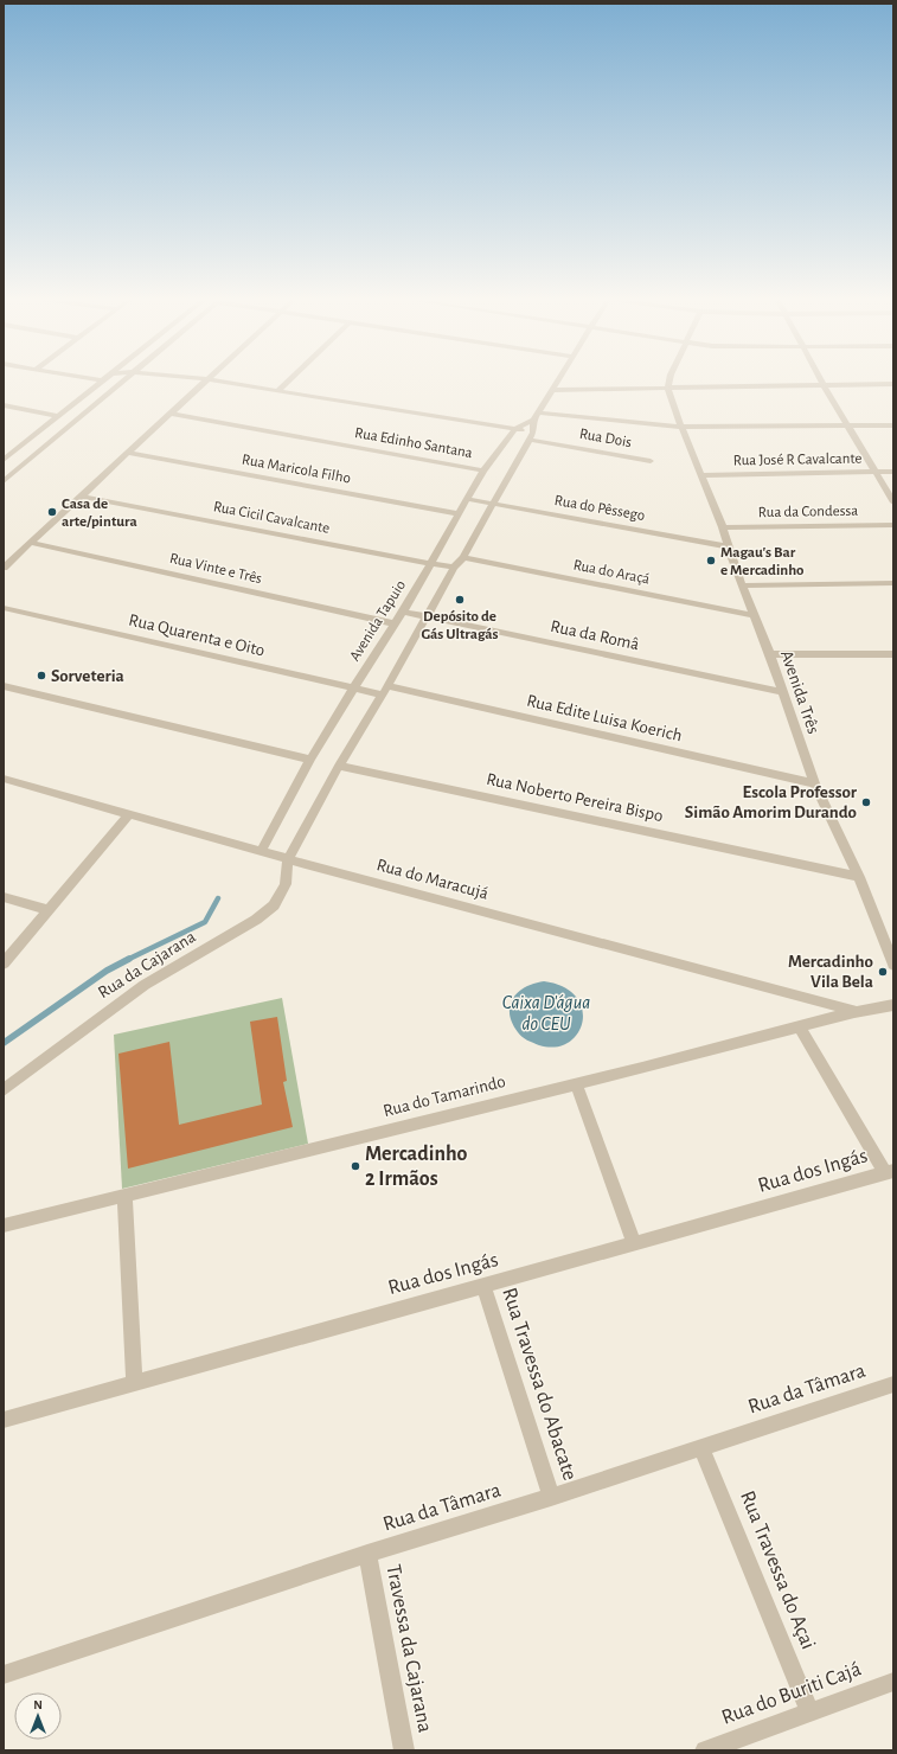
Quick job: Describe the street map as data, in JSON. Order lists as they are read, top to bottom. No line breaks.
{"streets":{"street":["Rua Dois","Rua Edinho Santana","Rua José R Cavalcante","Rua Maricola Filho","Rua do Pêssego","Rua da Condessa","Rua Cicil Cavalcante","Rua Vinte e Três","Rua do Araçá","Avenida Tapuio","Rua Quarenta e Oito","Rua da Româ","Avenida Três","Rua Edite Luisa Koerich","Rua Noberto Pereira Bispo","Rua do Maracujá","Rua da Cajarana","Rua do Tamarindo","Rua dos Ingás","Rua Travessa do Abacate","Rua da Tâmara","Rua Travessa do Açai","Travessa da Cajarana","Rua do Buriti Cajá"]},"crossings":[["Rua Dois","Avenida Tapuio"],["Rua Edinho Santana","Avenida Tapuio"],["Rua José R Cavalcante","Avenida Três"],["Rua Maricola Filho","Avenida Tapuio"],["Rua do Pêssego","Avenida Tapuio"],["Rua do Pêssego","Avenida Três"],["Rua da Condessa","Avenida Três"],["Rua Cicil Cavalcante","Avenida Tapuio"],["Rua Vinte e Três","Avenida Tapuio"],["Rua do Araçá","Avenida Três"],["Avenida Tapuio","Rua Quarenta e Oito"],["Avenida Tapuio","Rua da Româ"],["Avenida Tapuio","Rua do Maracujá"],["Rua Quarenta e Oito","Rua Edite Luisa Koerich"],["Rua da Româ","Avenida Três"],["Avenida Três","Rua Edite Luisa Koerich"],["Avenida Três","Rua Noberto Pereira Bispo"],["Rua do Maracujá","Rua da Cajarana"],["Rua do Maracujá","Rua do Tamarindo"],["Rua dos Ingás","Rua Travessa do Abacate"],["Rua Travessa do Abacate","Rua da Tâmara"],["Rua da Tâmara","Rua Travessa do Açai"],["Rua da Tâmara","Travessa da Cajarana"],["Rua Travessa do Açai","Rua do Buriti Cajá"]],"water":["Caixa D'água do CEU"],"places":["Casa de arte/pintura","Magau's Bar e Mercadinho","Depósito de Gás Ultragás","Sorveteria","Escola Professor Simão Amorim Durando","Mercadinho Vila Bela","Mercadinho 2 Irmãos"],"north":"top"}
